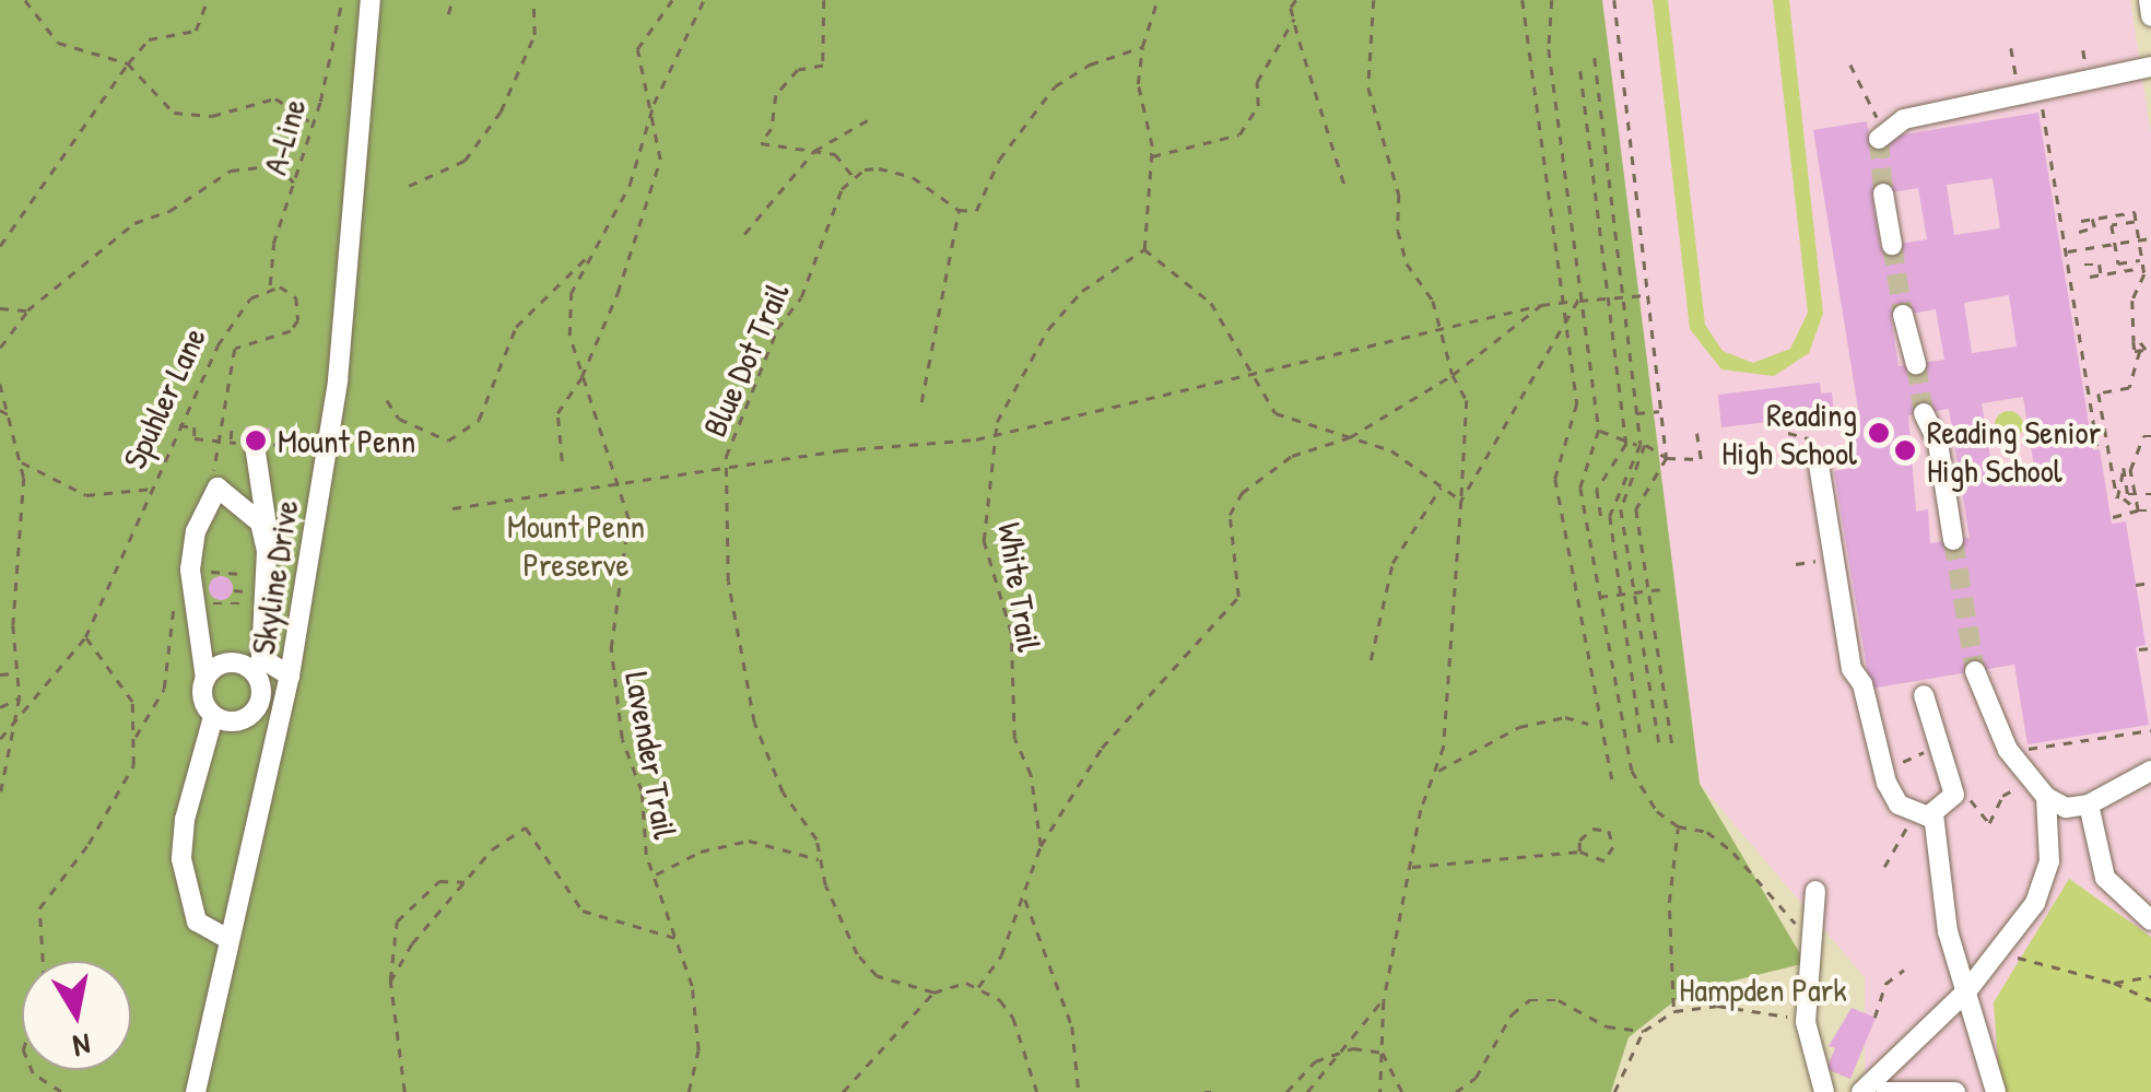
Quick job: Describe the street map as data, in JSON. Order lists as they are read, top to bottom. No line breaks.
{"streets":{"street":["Skyline Drive"],"path":["A-Line","Blue Dot Trail","Spuhler Lane","White Trail","Lavender Trail"]},"crossings":[["A-Line","Spuhler Lane"]],"parks":["Mount Penn Preserve","Hampden Park"],"places":["Reading High School","Mount Penn","Reading Senior High School"],"north":"bottom"}
